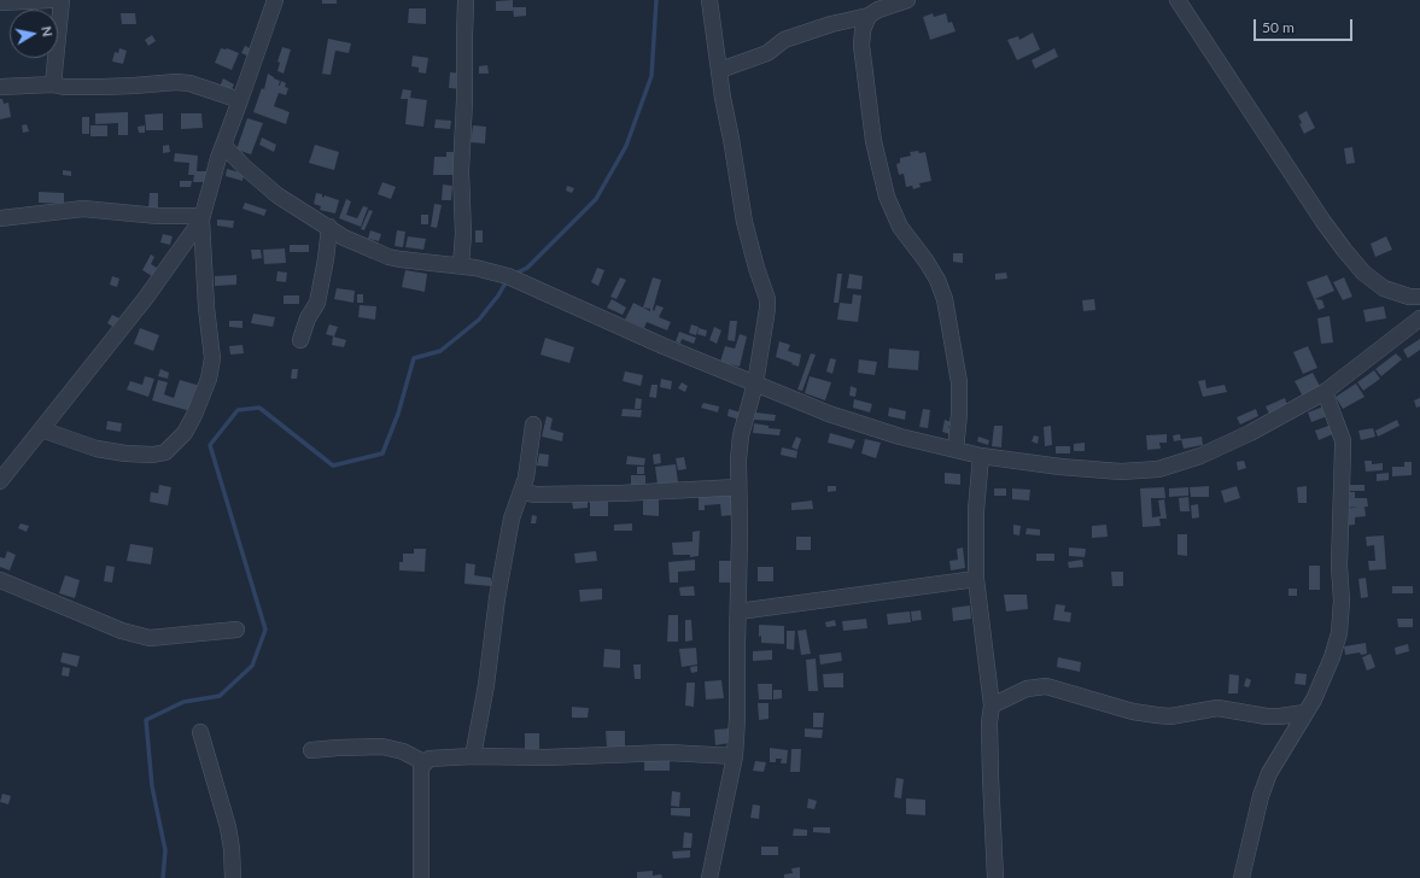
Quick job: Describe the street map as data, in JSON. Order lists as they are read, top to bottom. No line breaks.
{"scale_bar":"50 m","north":"right"}
